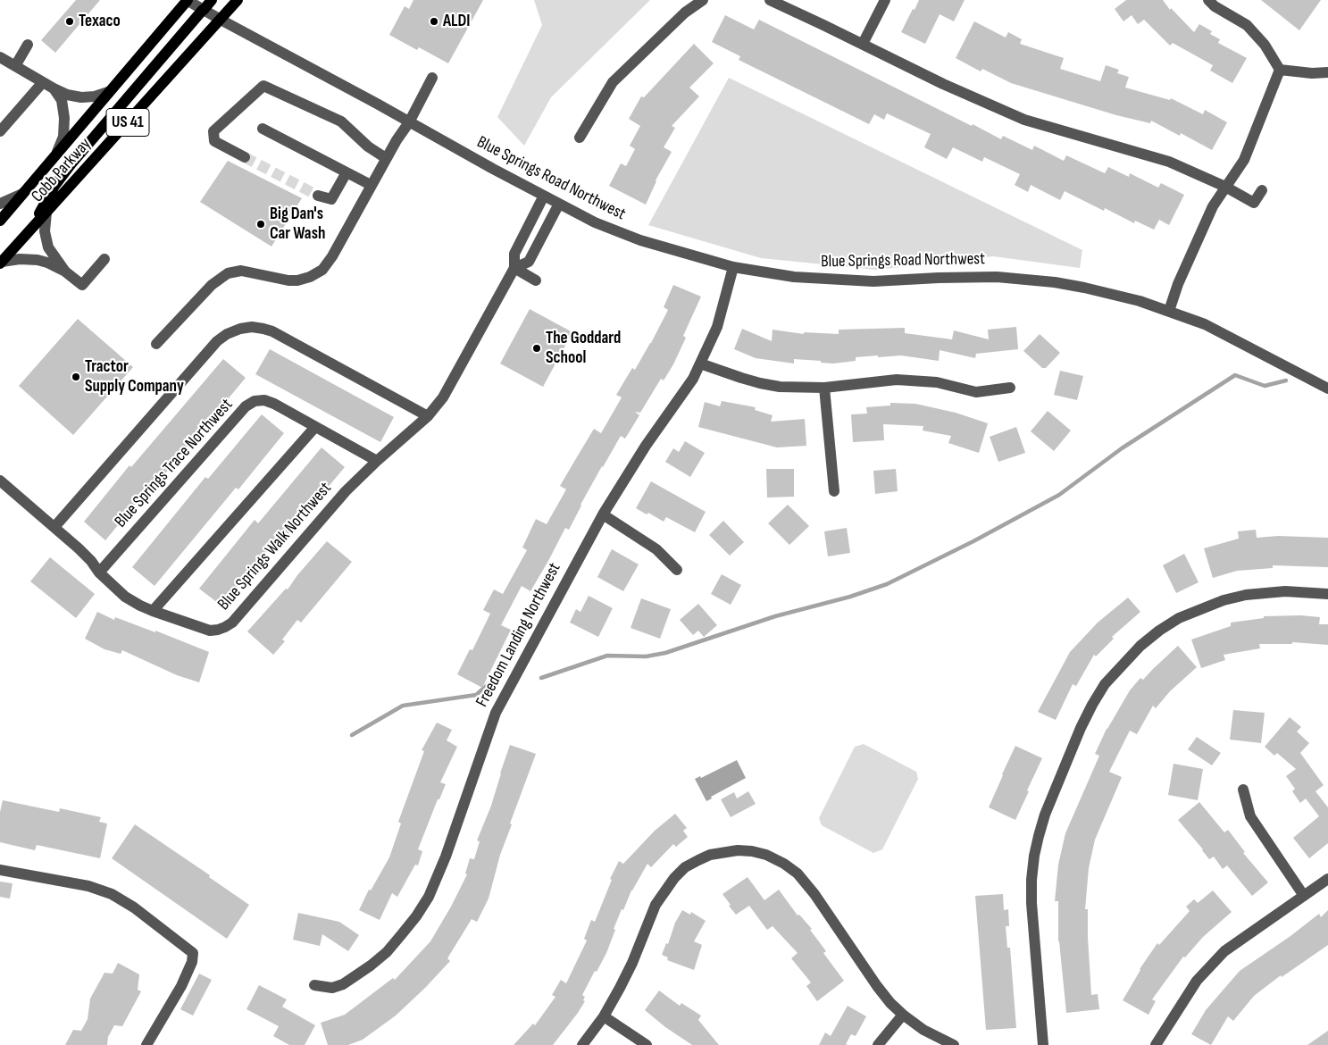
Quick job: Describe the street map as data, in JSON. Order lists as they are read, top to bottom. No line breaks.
{"streets":{"main road":["US 41","Cobb Parkway"],"street":["Blue Springs Road Northwest","Blue Springs Trace Northwest","Blue Springs Walk Northwest","Freedom Landing Northwest"]},"crossings":[["Cobb Parkway","Blue Springs Road Northwest"],["Blue Springs Road Northwest","Blue Springs Walk Northwest"],["Blue Springs Road Northwest","Freedom Landing Northwest"],["Blue Springs Trace Northwest","Blue Springs Walk Northwest"]],"places":["Texaco","ALDI","Big Dan's Car Wash","The Goddard School","Tractor Supply Company"]}
